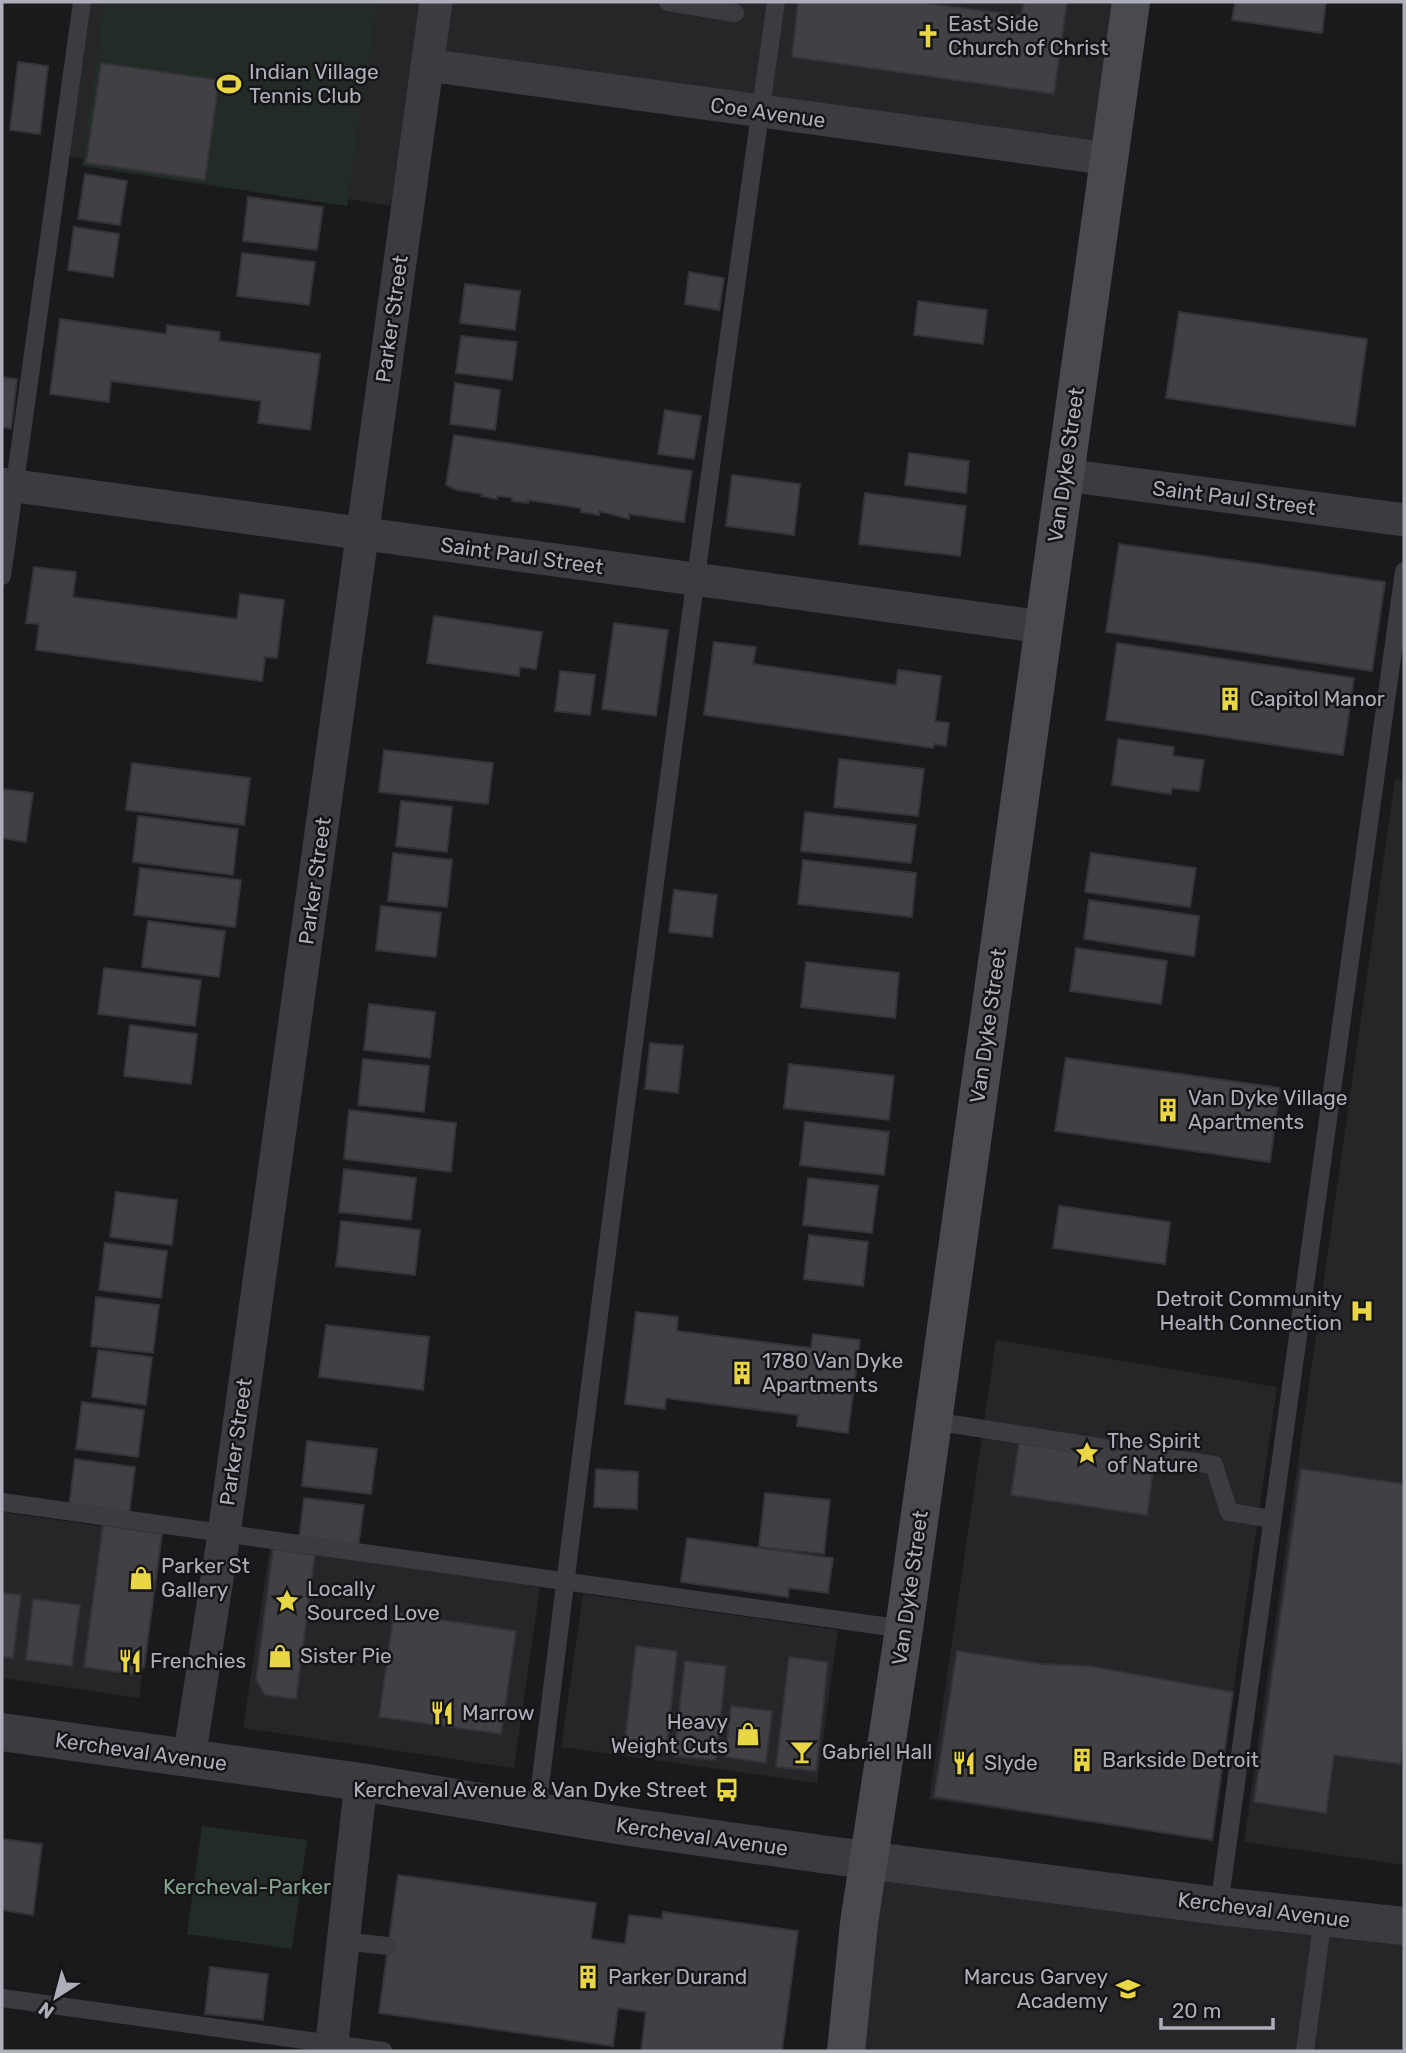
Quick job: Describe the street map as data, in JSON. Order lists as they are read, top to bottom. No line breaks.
{"streets":{"main road":["Van Dyke Street"],"street":["Coe Avenue","Parker Street","Saint Paul Street","Kercheval Avenue"]},"crossings":[["Coe Avenue","Parker Street"],["Coe Avenue","Van Dyke Street"],["Parker Street","Saint Paul Street"],["Parker Street","Kercheval Avenue"],["Van Dyke Street","Saint Paul Street"],["Van Dyke Street","Kercheval Avenue"]],"parks":["Kercheval-Parker"],"places":{"church":["East Side Church of Christ"],"sports":["Indian Village Tennis Club"],"building":["Capitol Manor","Van Dyke Village Apartments","1780 Van Dyke Apartments","Barkside Detroit","Parker Durand"],"hospital":["Detroit Community Health Connection"],"place":["The Spirit of Nature","Locally Sourced Love"],"shop":["Parker St Gallery","Sister Pie","Heavy Weight Cuts"],"restaurant":["Frenchies","Marrow","Slyde"],"bar":["Gabriel Hall"],"bus stop":["Kercheval Avenue & Van Dyke Street"],"school or university":["Marcus Garvey Academy"]},"scale_bar":"20 m","north":"bottom left"}
